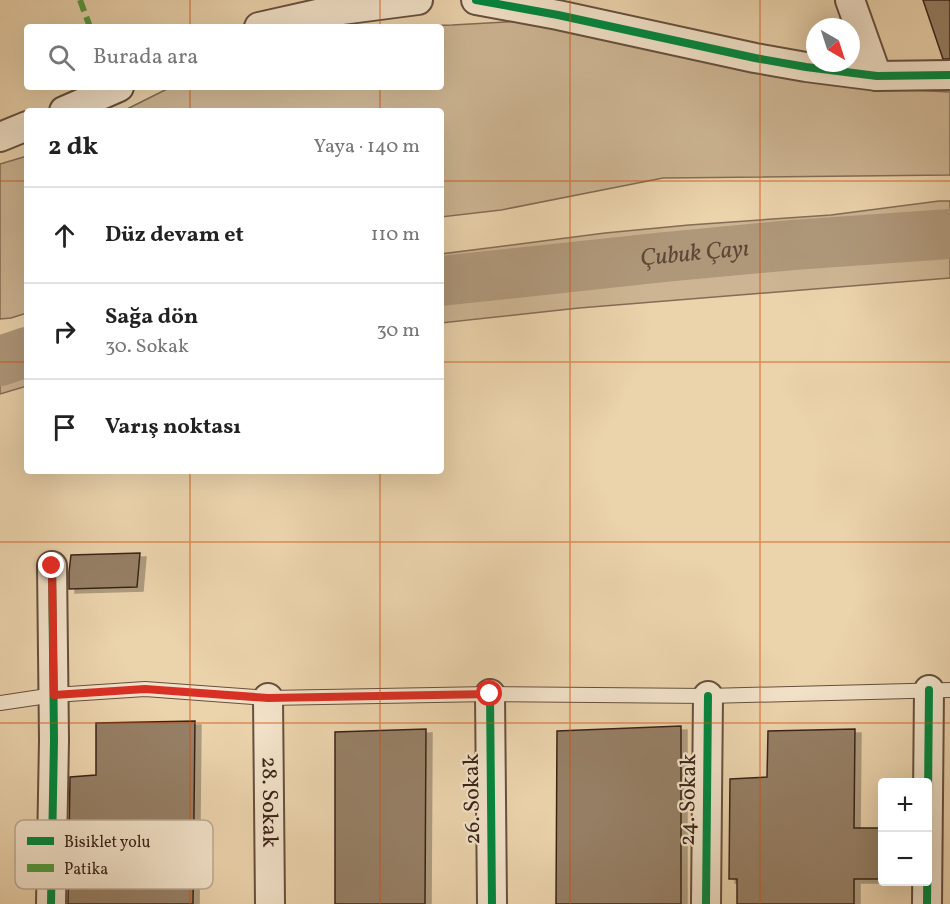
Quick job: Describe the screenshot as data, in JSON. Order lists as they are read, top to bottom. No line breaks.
{"streets":{"street":["26. Sokak","24. Sokak","28. Sokak"]},"water":["Çubuk Çayı"],"legend":["Bisiklet yolu","Patika"],"north":"bottom right","page":{"search":"Burada ara","heading":["2 dk","Yaya · 140 m"],"list":[["Düz devam et","110 m"],["Sağa dön","30. Sokak","30 m"],"Varış noktası"],"map_buttons":["+","−"]}}
